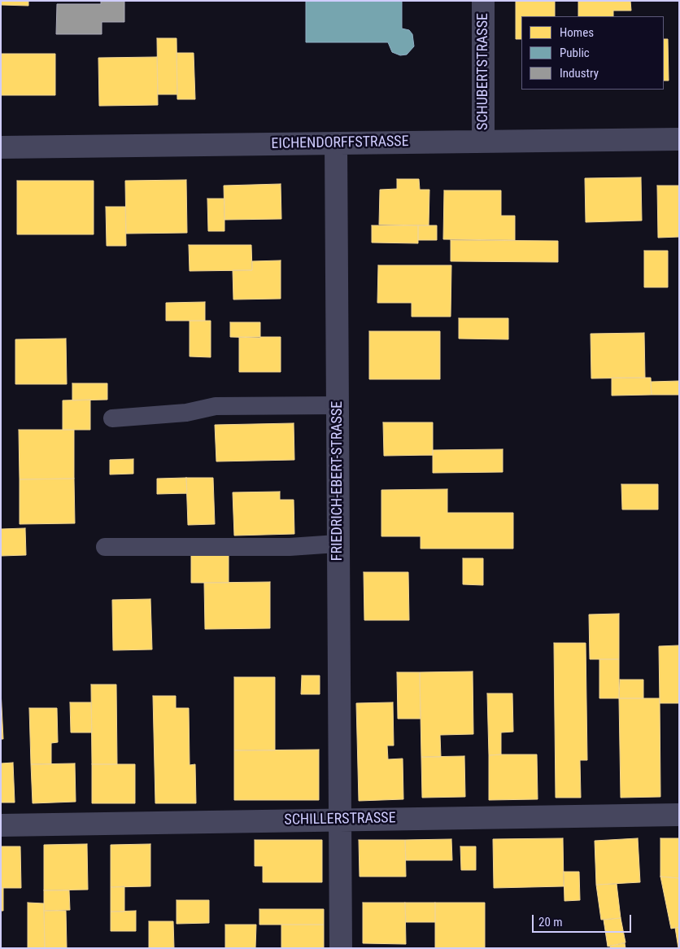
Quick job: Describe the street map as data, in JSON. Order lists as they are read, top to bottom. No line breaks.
{"streets":{"street":["SCHUBERTSTRASSE","EICHENDORFFSTRASSE","FRIEDRICH-EBERT-STRASSE","SCHILLERSTRASSE"]},"crossings":[["SCHUBERTSTRASSE","EICHENDORFFSTRASSE"],["EICHENDORFFSTRASSE","FRIEDRICH-EBERT-STRASSE"],["FRIEDRICH-EBERT-STRASSE","SCHILLERSTRASSE"]],"legend":["Homes","Public","Industry"],"scale_bar":"20 m"}
